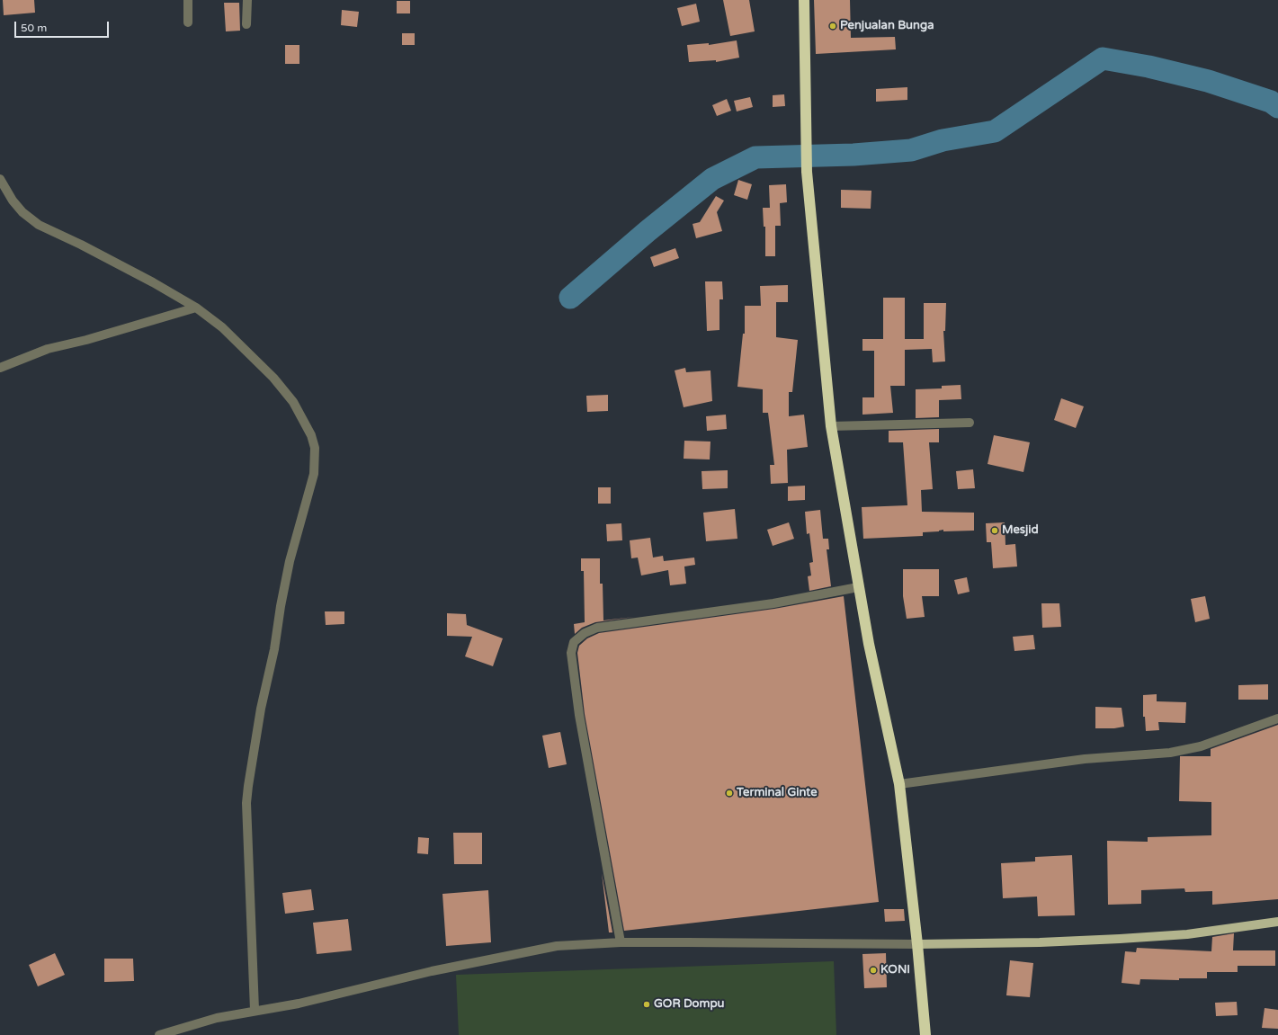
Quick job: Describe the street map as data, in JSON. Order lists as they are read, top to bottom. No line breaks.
{"places":["Penjualan Bunga","Mesjid","Terminal Ginte","KONI","GOR Dompu"],"scale_bar":"50 m"}
